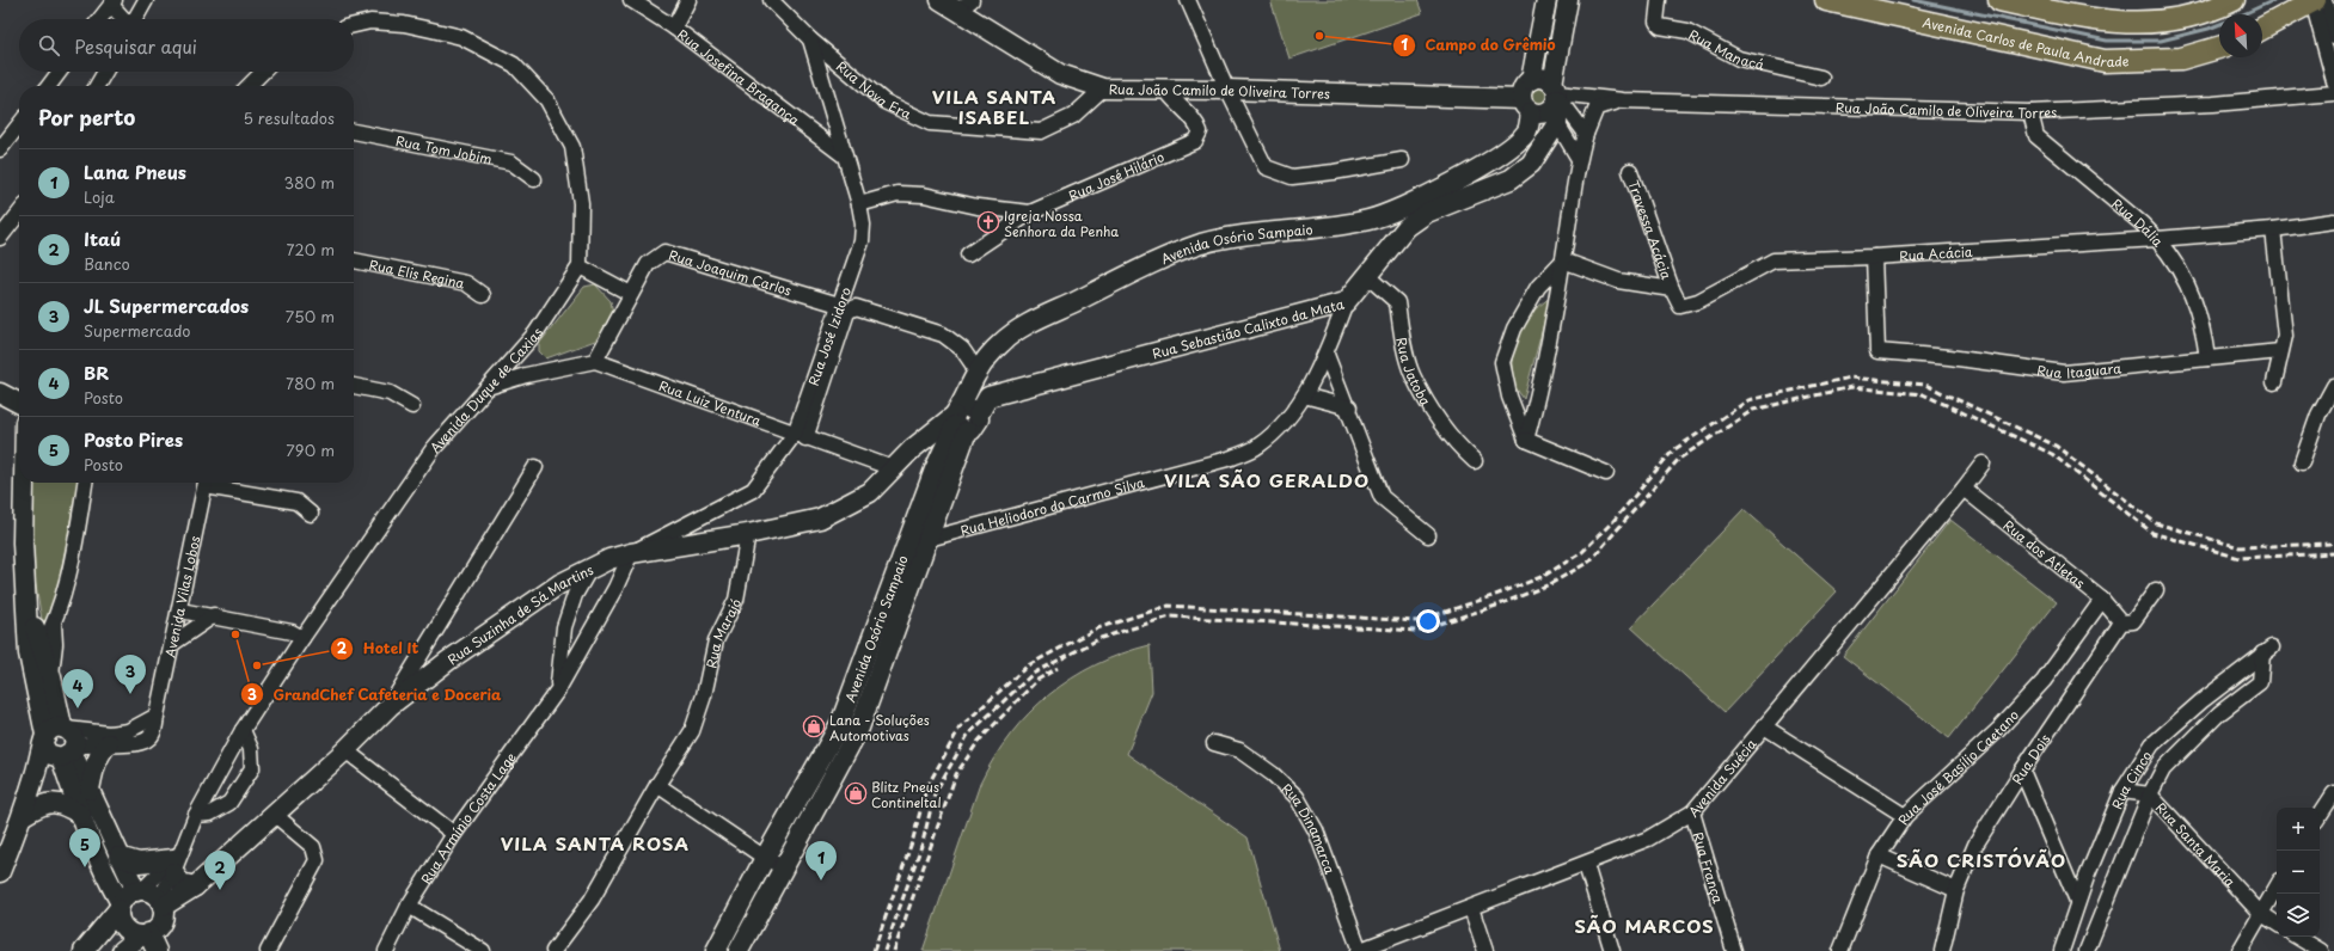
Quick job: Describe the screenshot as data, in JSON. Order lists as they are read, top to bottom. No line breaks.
{"streets":{"main road":["Avenida Carlos de Paula Andrade"],"street":["Rua Manacá","Rua Josefina Bragança","Rua Nova Era","Rua João Camilo de Oliveira Torres","Rua Tom Jobim","Rua José Hilário","Rua Dália","Travessa Acácia","Avenida Osório Sampaio","Rua Acácia","Rua Joaquim Carlos","Rua Elis Regina","Rua Sebastião Calixto da Mata","Rua José Izidoro","Rua Itaguara","Rua Jatoba","Avenida Duque de Caxias","Rua Luiz Ventura","Rua Heliodoro do Carmo Silva","Rua dos Atletas","Avenida Vilas Lobos","Rua Suzinha de Sá Martins","Rua Marajó","Rua Dois","Rua José Basílio Caetano","Avenida Suécia","Rua Cinco","Rua Armínio Costa Lage","Rua Dinamarca","Rua Santa Maria","Rua França"]},"crossings":[["Rua Josefina Bragança","Rua José Izidoro"],["Rua Nova Era","Rua João Camilo de Oliveira Torres"],["Rua Nova Era","Rua José Izidoro"],["Rua João Camilo de Oliveira Torres","Rua José Hilário"],["Rua João Camilo de Oliveira Torres","Rua Dália"],["Rua João Camilo de Oliveira Torres","Avenida Osório Sampaio"],["Rua João Camilo de Oliveira Torres","Rua Sebastião Calixto da Mata"],["Rua José Hilário","Rua José Izidoro"],["Rua Dália","Rua Acácia"],["Rua Dália","Rua Itaguara"],["Travessa Acácia","Rua Acácia"],["Avenida Osório Sampaio","Rua Sebastião Calixto da Mata"],["Avenida Osório Sampaio","Rua Heliodoro do Carmo Silva"],["Avenida Osório Sampaio","Rua Suzinha de Sá Martins"],["Rua Acácia","Rua Itaguara"],["Rua Joaquim Carlos","Rua José Izidoro"],["Rua Joaquim Carlos","Rua Luiz Ventura"],["Rua Sebastião Calixto da Mata","Rua Jatoba"],["Rua Sebastião Calixto da Mata","Rua Heliodoro do Carmo Silva"],["Rua José Izidoro","Rua Luiz Ventura"],["Rua José Izidoro","Rua Suzinha de Sá Martins"],["Rua José Izidoro","Rua Armínio Costa Lage"],["Avenida Duque de Caxias","Rua Suzinha de Sá Martins"],["Rua Luiz Ventura","Rua Suzinha de Sá Martins"],["Rua dos Atletas","Rua Dois"],["Rua dos Atletas","Rua José Basílio Caetano"],["Rua dos Atletas","Avenida Suécia"],["Rua Suzinha de Sá Martins","Rua Marajó"],["Rua Suzinha de Sá Martins","Rua Armínio Costa Lage"],["Avenida Suécia","Rua Dinamarca"],["Avenida Suécia","Rua França"],["Rua Cinco","Rua Santa Maria"]],"districts":["VILA SANTA ISABEL","VILA SÃO GERALDO","VILA SANTA ROSA","SÃO CRISTÓVÃO","SÃO MARCOS"],"places":{"other":["Campo do Grêmio","GrandChef Cafeteria e Doceria","Hotel It"],"church":["Igreja Nossa Senhora da Penha"],"shop":["Lana - Soluções Automotivas","Blitz Pneus Contineltal"]},"north":"top left","page":{"search":"Pesquisar aqui","heading":["Por perto","5 resultados"],"list":[{"mark":"1","name":"Lana Pneus","note":"Loja","value":"380 m"},{"mark":"2","name":"Itaú","note":"Banco","value":"720 m"},{"mark":"3","name":"JL Supermercados","note":"Supermercado","value":"750 m"},{"mark":"4","name":"BR","note":"Posto","value":"780 m"},{"mark":"5","name":"Posto Pires","note":"Posto","value":"790 m"}],"pins":["3","4","5","1","2"],"map_buttons":["+","−"]}}
